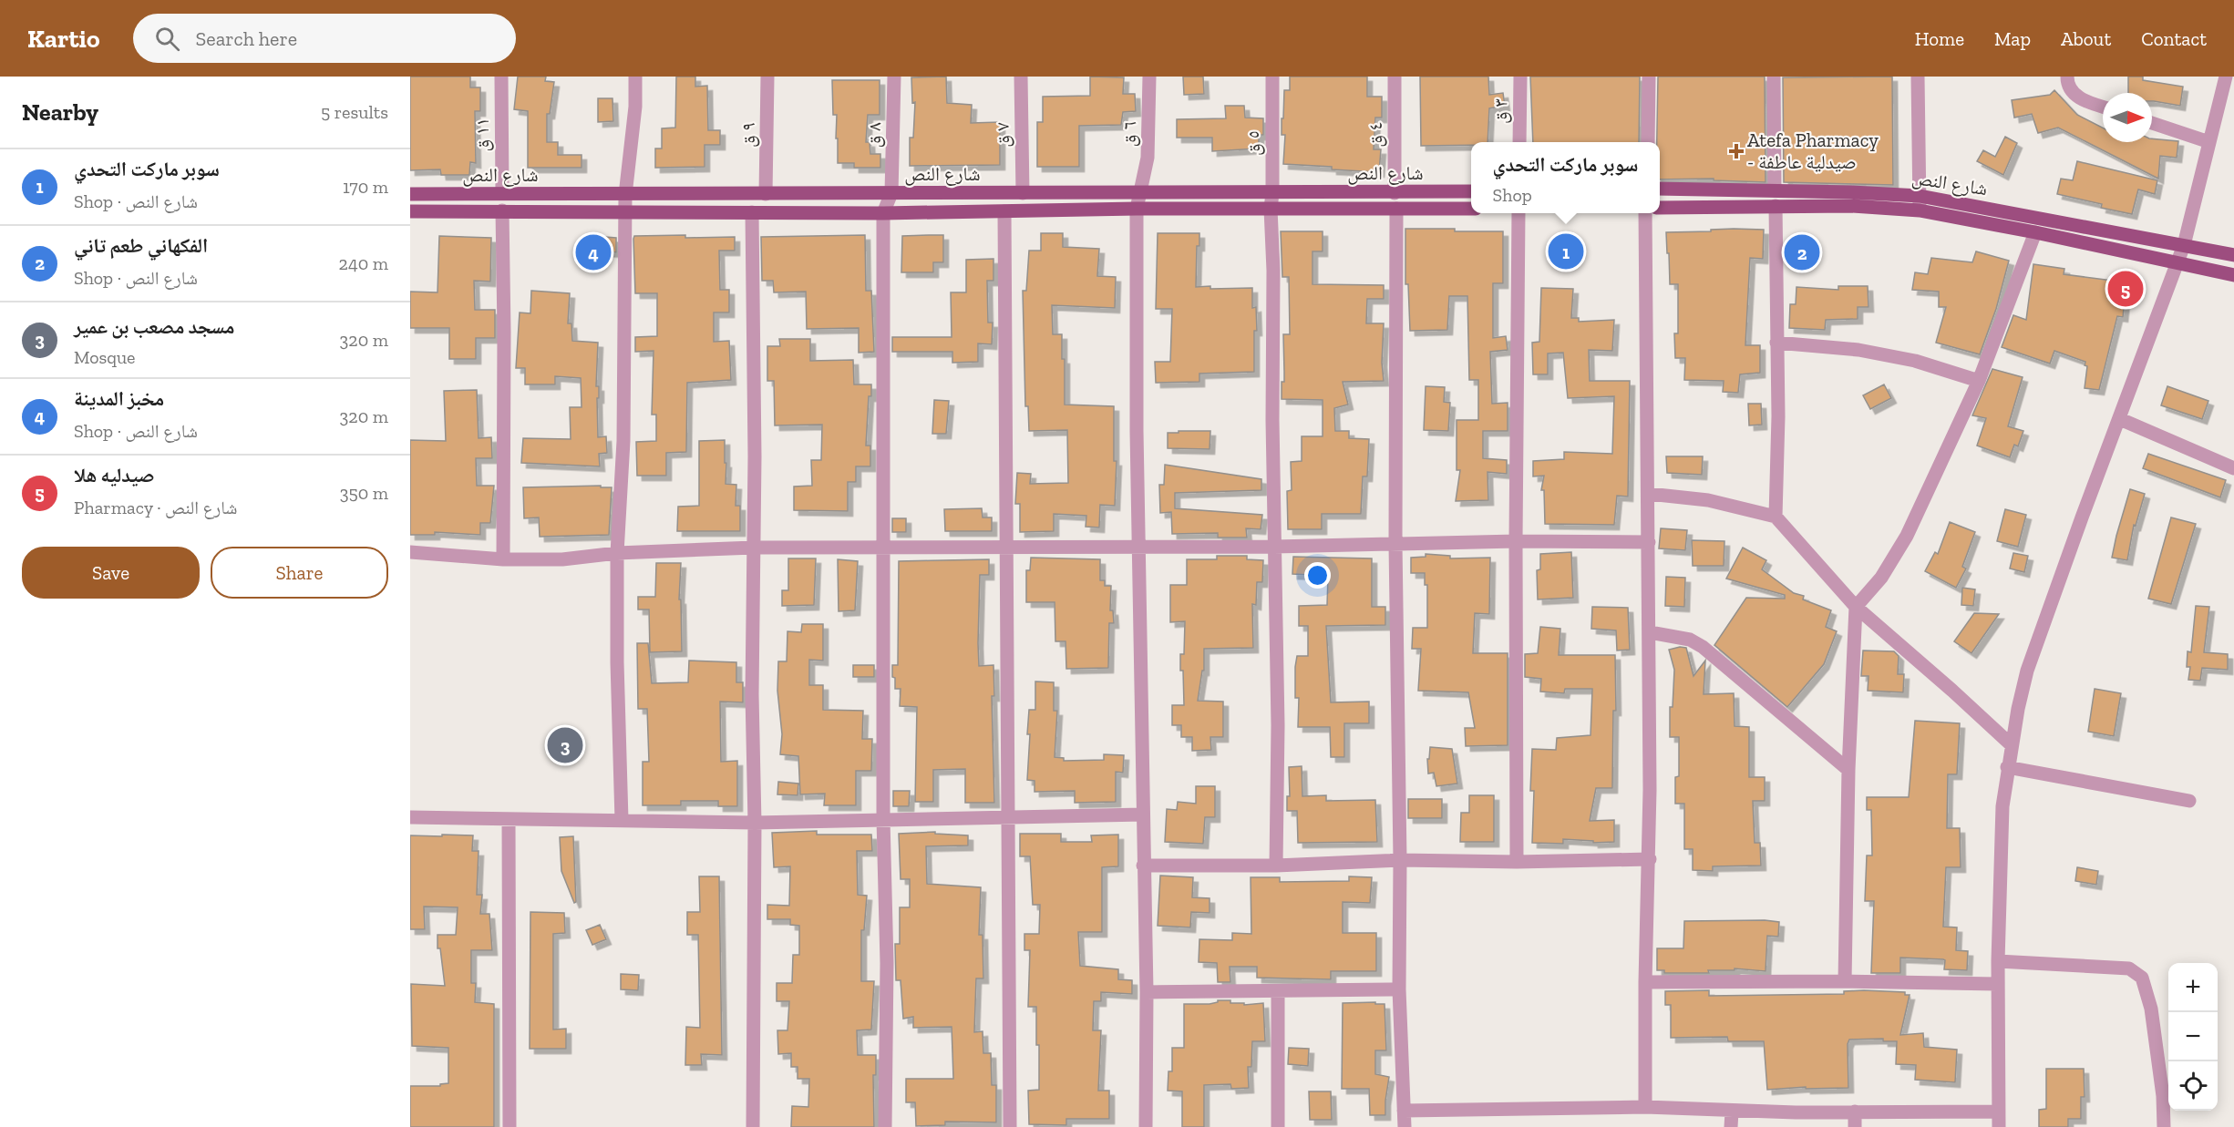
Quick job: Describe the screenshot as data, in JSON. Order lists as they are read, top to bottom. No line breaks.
{"streets":{"main road":["شارع النص"],"street":["٣ ق","٦ ق","١١ ق","٩ ق","٨ ق","٧ ق","٤ ق","٥ ق"]},"crossings":[["٦ ق","شارع النص"],["١١ ق","شارع النص"],["٩ ق","شارع النص"],["٨ ق","شارع النص"],["٧ ق","شارع النص"],["٤ ق","شارع النص"],["٥ ق","شارع النص"]],"places":{"health":["Atefa Pharmacy - صيدلية عاطفة"]},"north":"right","page":{"header":"Kartio","search":"Search here","nav":["Home","Map","About","Contact"],"heading":["Nearby","5 results"],"popup":["سوبر ماركت التحدي","Shop"],"list":[{"mark":"1","name":"سوبر ماركت التحدي","note":"Shop · شارع النص","value":"170 m"},{"mark":"2","name":"الفكهاني طعم تاني","note":"Shop · شارع النص","value":"240 m"},{"mark":"3","name":"مسجد مصعب بن عمير","note":"Mosque","value":"320 m"},{"mark":"4","name":"مخبز المدينة","note":"Shop · شارع النص","value":"320 m"},{"mark":"5","name":"صيدليه هلا","note":"Pharmacy · شارع النص","value":"350 m"}],"pins":["1","2","4","5","3"],"buttons":["Save","Share"],"map_buttons":["+","−"]}}
